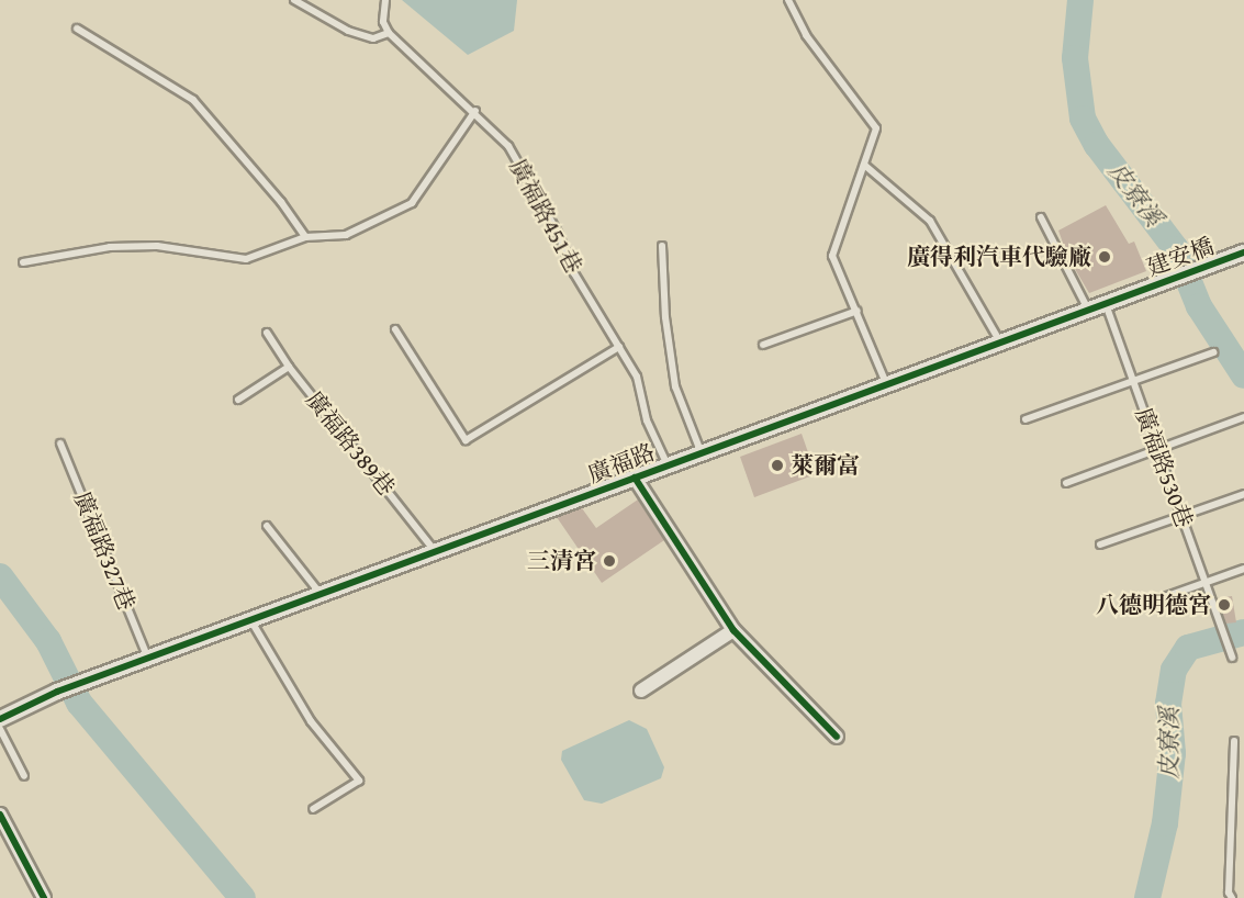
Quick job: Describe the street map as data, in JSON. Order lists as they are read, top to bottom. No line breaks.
{"streets":{"street":["建安橋","廣福路"],"lane":["廣福路451巷","廣福路389巷","廣福路530巷","廣福路327巷"]},"crossings":[["廣福路451巷","廣福路"],["建安橋","廣福路"],["廣福路389巷","廣福路"],["廣福路","廣福路530巷"],["廣福路","廣福路327巷"]],"water":["皮寮溪"],"places":["廣得利汽車代驗廠","萊爾富","三清宮","八德明德宮"]}
